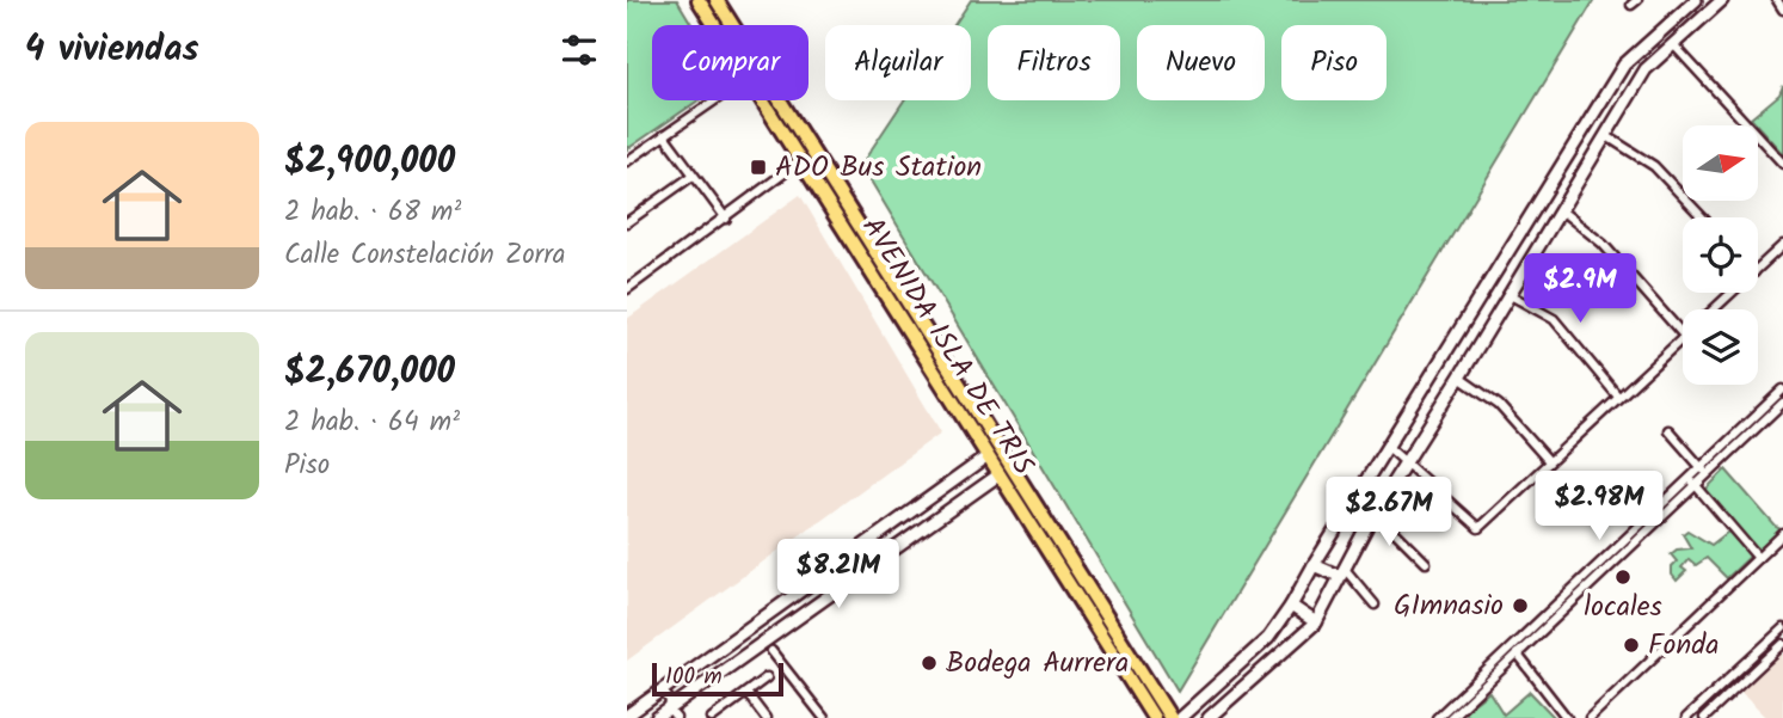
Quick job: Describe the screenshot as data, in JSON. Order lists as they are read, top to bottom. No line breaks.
{"streets":{"main road":["AVENIDA ISLA DE TRIS"]},"places":{"transit":["ADO Bus Station"],"other":["locales","GImnasio","Fonda","Bodega Aurrera"]},"scale_bar":"100 m","north":"right","page":{"heading":"4 viviendas","chip":["Comprar","Alquilar","Filtros","Nuevo","Piso"],"list":[{"name":"$2,900,000","note":"2 hab. · 68 m² · Calle Constelación Zorra"},{"name":"$2,670,000","note":"2 hab. · 64 m² · Piso"}],"price":["$2.9M","$2.98M","$2.67M","$8.21M"],"scale":"100 m"}}
